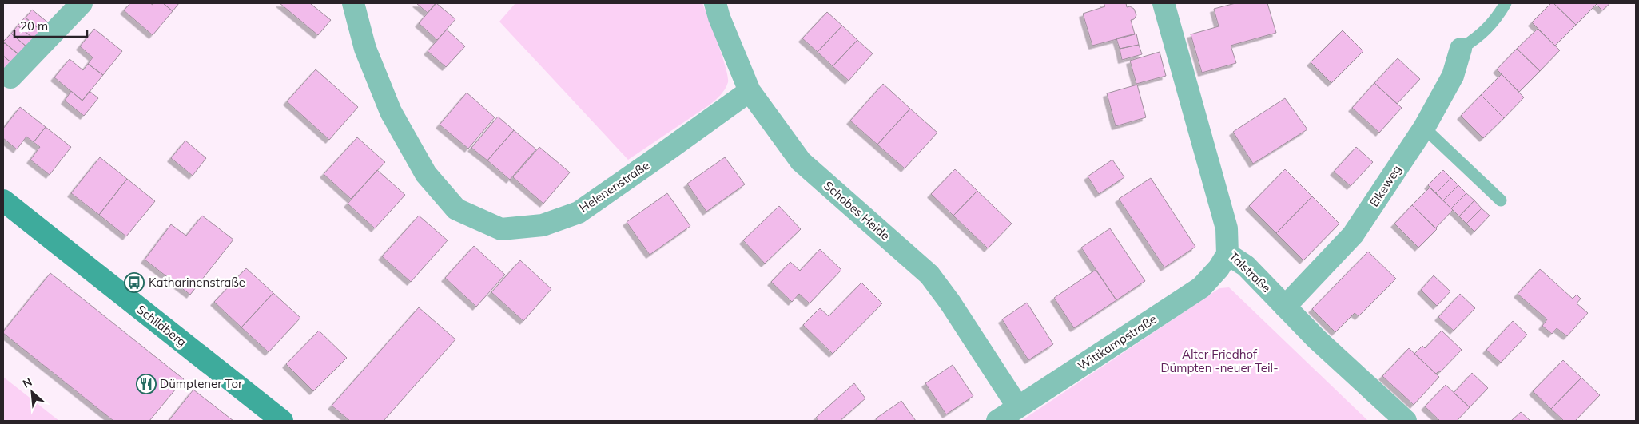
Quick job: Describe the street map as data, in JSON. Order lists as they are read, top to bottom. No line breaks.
{"streets":{"street":["Elkeweg","Helenenstraße","Schobes Heide","Talstraße","Schildberg","Wittkampstraße"]},"crossings":[["Elkeweg","Talstraße"],["Helenenstraße","Schobes Heide"],["Schobes Heide","Wittkampstraße"],["Talstraße","Wittkampstraße"]],"parks":["Alter Friedhof Dümpten -neuer Teil-"],"places":{"bus stop":["Katharinenstraße"],"restaurant":["Dümptener Tor"]},"scale_bar":"20 m","north":"top left"}
